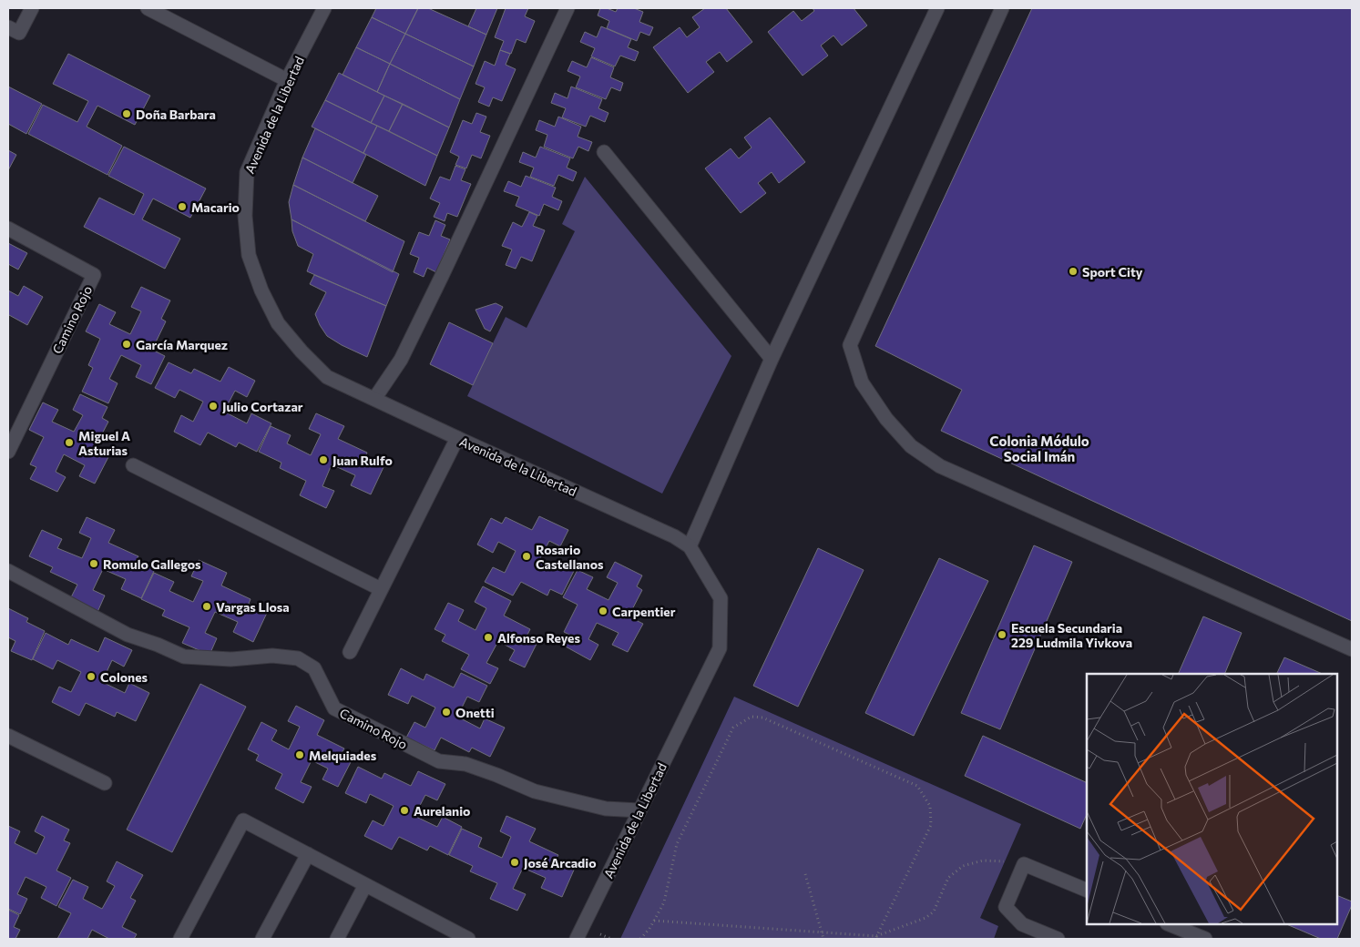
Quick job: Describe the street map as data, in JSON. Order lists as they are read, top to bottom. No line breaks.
{"streets":{"street":["Avenida de la Libertad","Camino Rojo"]},"crossings":[["Avenida de la Libertad","Camino Rojo"]],"districts":["Colonia Módulo Social Imán"],"places":["Doña Barbara","Macario","Sport City","García Marquez","Julio Cortazar","Miguel A Asturias","Juan Rulfo","Rosario Castellanos","Romulo Gallegos","Vargas Llosa","Carpentier","Escuela Secundaria 229 Ludmila Yivkova","Alfonso Reyes","Colones","Onetti","Melquiades","Aurelanio","José Arcadio"]}
